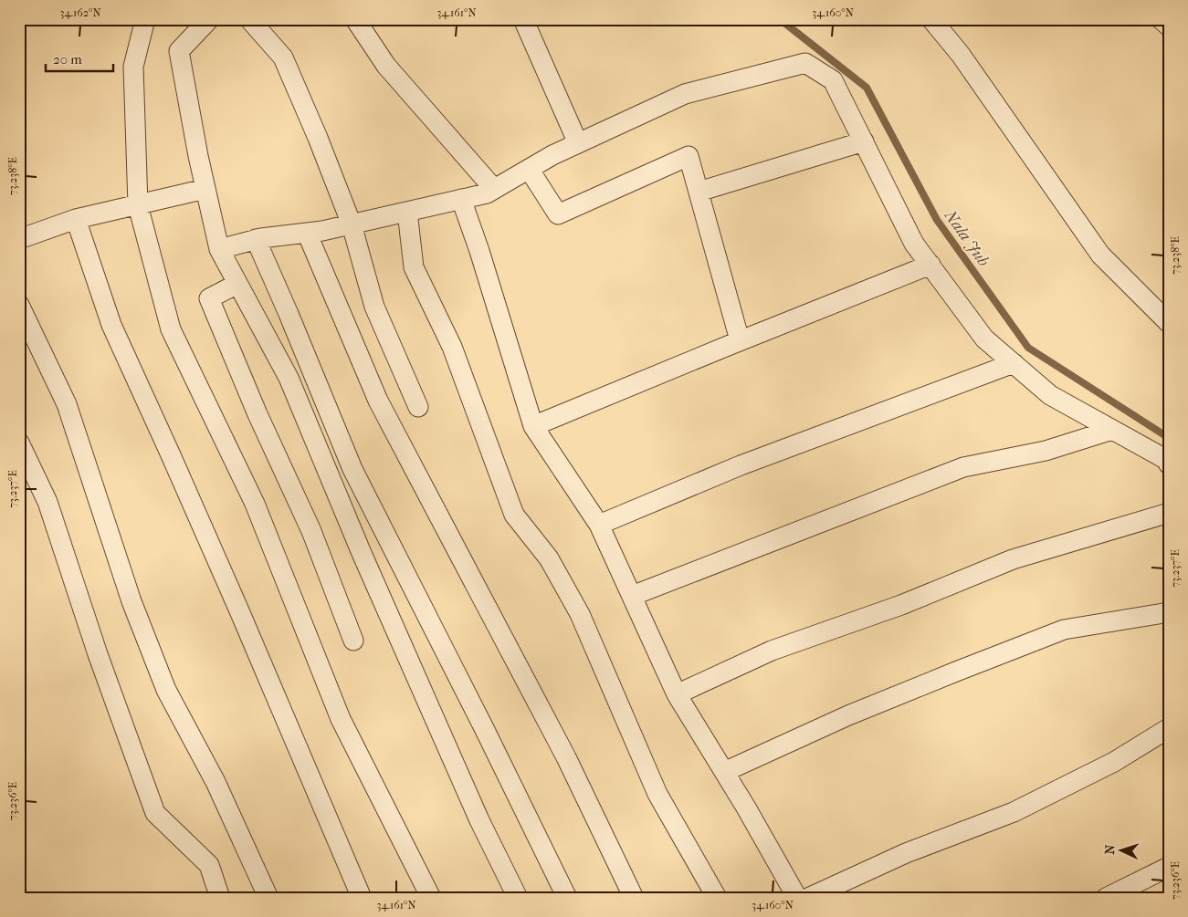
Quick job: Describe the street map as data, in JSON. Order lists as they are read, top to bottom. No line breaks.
{"water":["Nala Jub"],"scale_bar":"20 m","north":"left","coordinates":["34.162°N","34.161°N","34.160°N","73.238°E","73.237°E","73.236°E"]}
